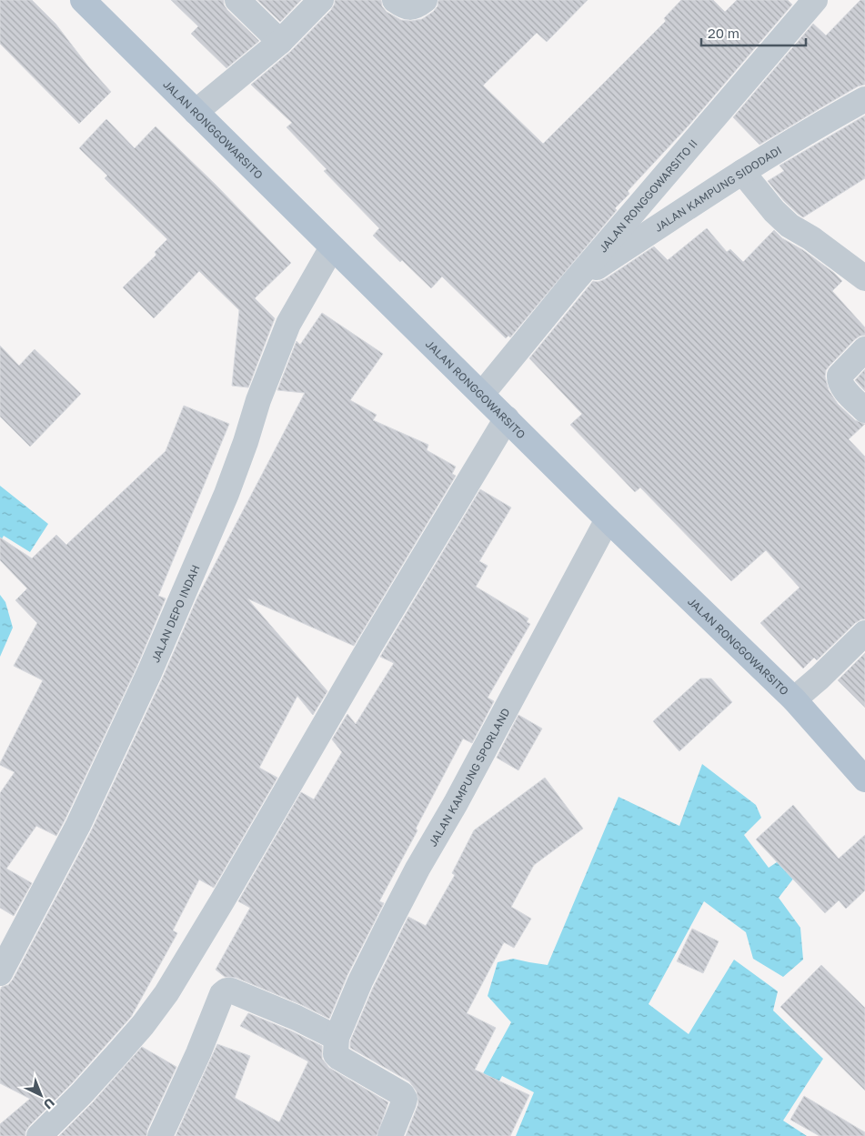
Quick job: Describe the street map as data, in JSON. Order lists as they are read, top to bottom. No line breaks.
{"streets":{"main road":["JALAN RONGGOWARSITO"],"street":["JALAN KAMPUNG SIDODADI","JALAN RONGGOWARSITO II","JALAN DEPO INDAH","JALAN KAMPUNG SPORLAND"]},"crossings":[["JALAN RONGGOWARSITO","JALAN RONGGOWARSITO II"],["JALAN RONGGOWARSITO","JALAN DEPO INDAH"],["JALAN RONGGOWARSITO","JALAN KAMPUNG SPORLAND"],["JALAN KAMPUNG SIDODADI","JALAN RONGGOWARSITO II"]],"scale_bar":"20 m","north":"bottom right"}
